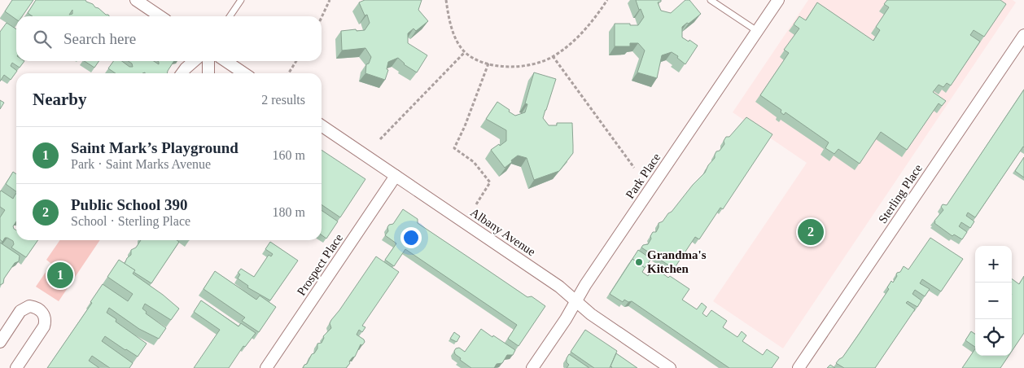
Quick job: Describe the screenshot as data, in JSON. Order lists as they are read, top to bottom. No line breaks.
{"streets":{"street":["Park Place","Sterling Place","Albany Avenue","Prospect Place"]},"crossings":[["Park Place","Albany Avenue"],["Albany Avenue","Prospect Place"]],"places":["Grandma's Kitchen"],"page":{"search":"Search here","heading":["Nearby","2 results"],"list":[{"mark":"1","name":"Saint Mark’s Playground","note":"Park · Saint Marks Avenue","value":"160 m"},{"mark":"2","name":"Public School 390","note":"School · Sterling Place","value":"180 m"}],"pins":["2","1"],"map_buttons":["+","−"]}}
